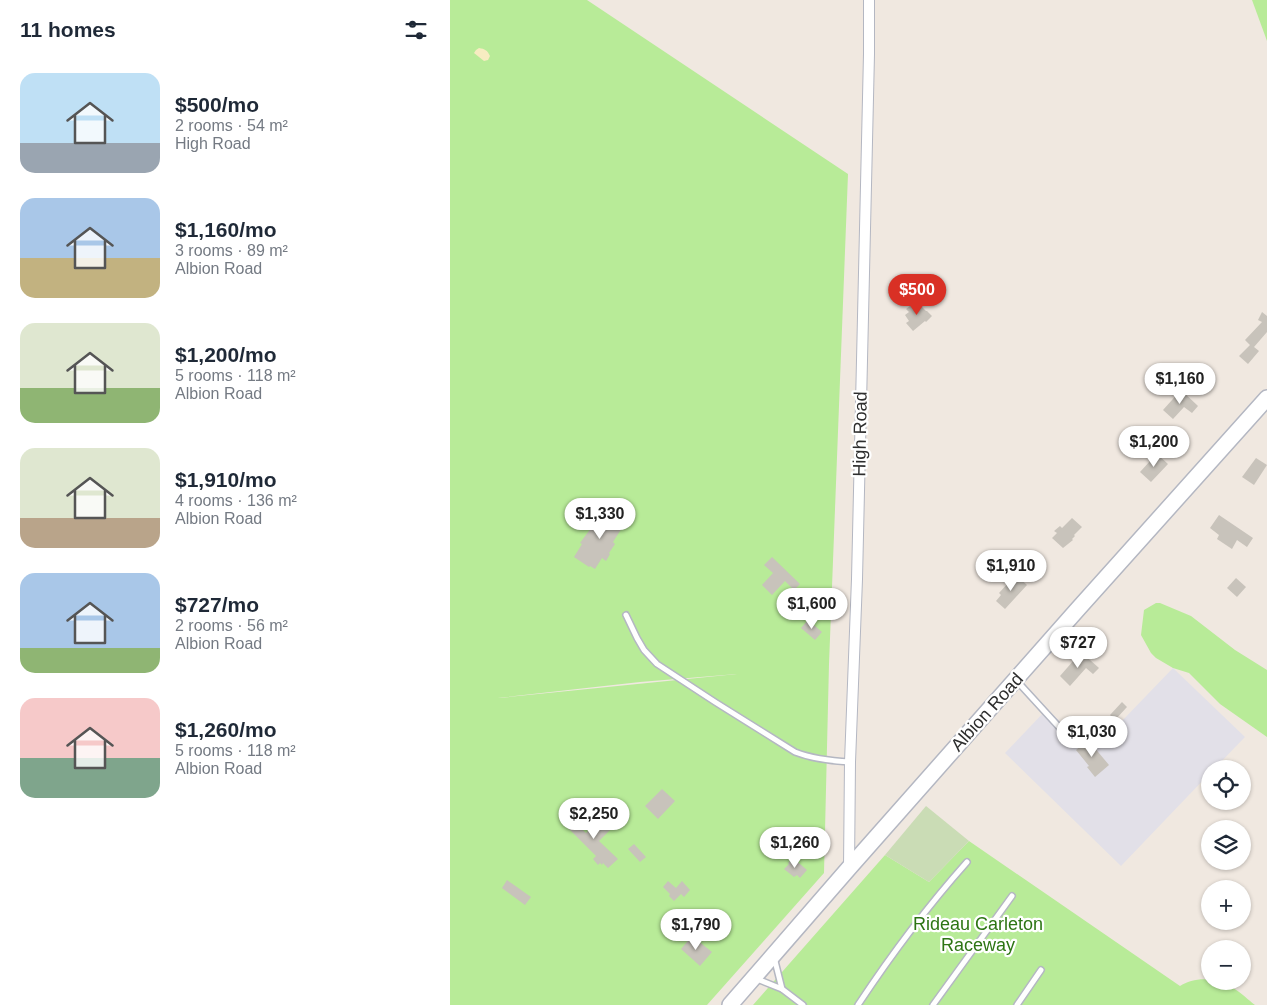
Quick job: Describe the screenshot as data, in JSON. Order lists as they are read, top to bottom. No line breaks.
{"streets":{"main road":["Albion Road"],"street":["High Road"]},"crossings":[["High Road","Albion Road"]],"parks":["Rideau Carleton Raceway"],"page":{"heading":"11 homes","list":[{"name":"$500/mo","note":"2 rooms · 54 m² · High Road"},{"name":"$1,160/mo","note":"3 rooms · 89 m² · Albion Road"},{"name":"$1,200/mo","note":"5 rooms · 118 m² · Albion Road"},{"name":"$1,910/mo","note":"4 rooms · 136 m² · Albion Road"},{"name":"$727/mo","note":"2 rooms · 56 m² · Albion Road"},{"name":"$1,260/mo","note":"5 rooms · 118 m² · Albion Road"}],"price":["$500","$1,160","$1,200","$1,330","$1,910","$1,600","$727","$1,030","$2,250","$1,260","$1,790"],"map_buttons":["+","−"]}}
